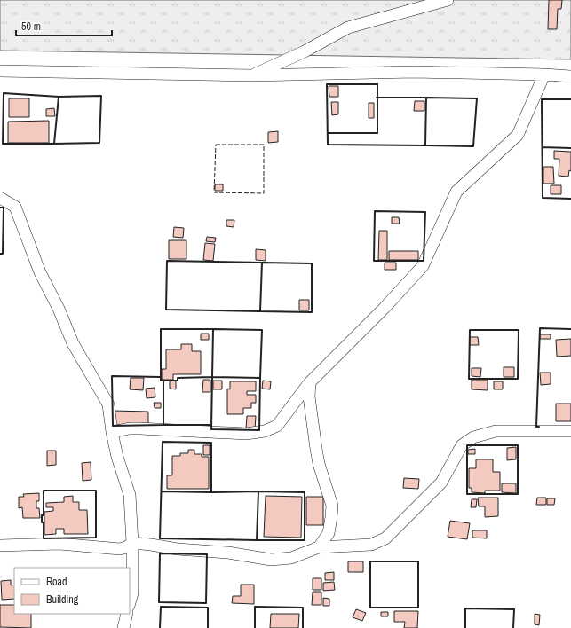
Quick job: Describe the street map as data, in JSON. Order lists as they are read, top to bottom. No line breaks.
{"legend":["Road","Building"],"scale_bar":"50 m"}
